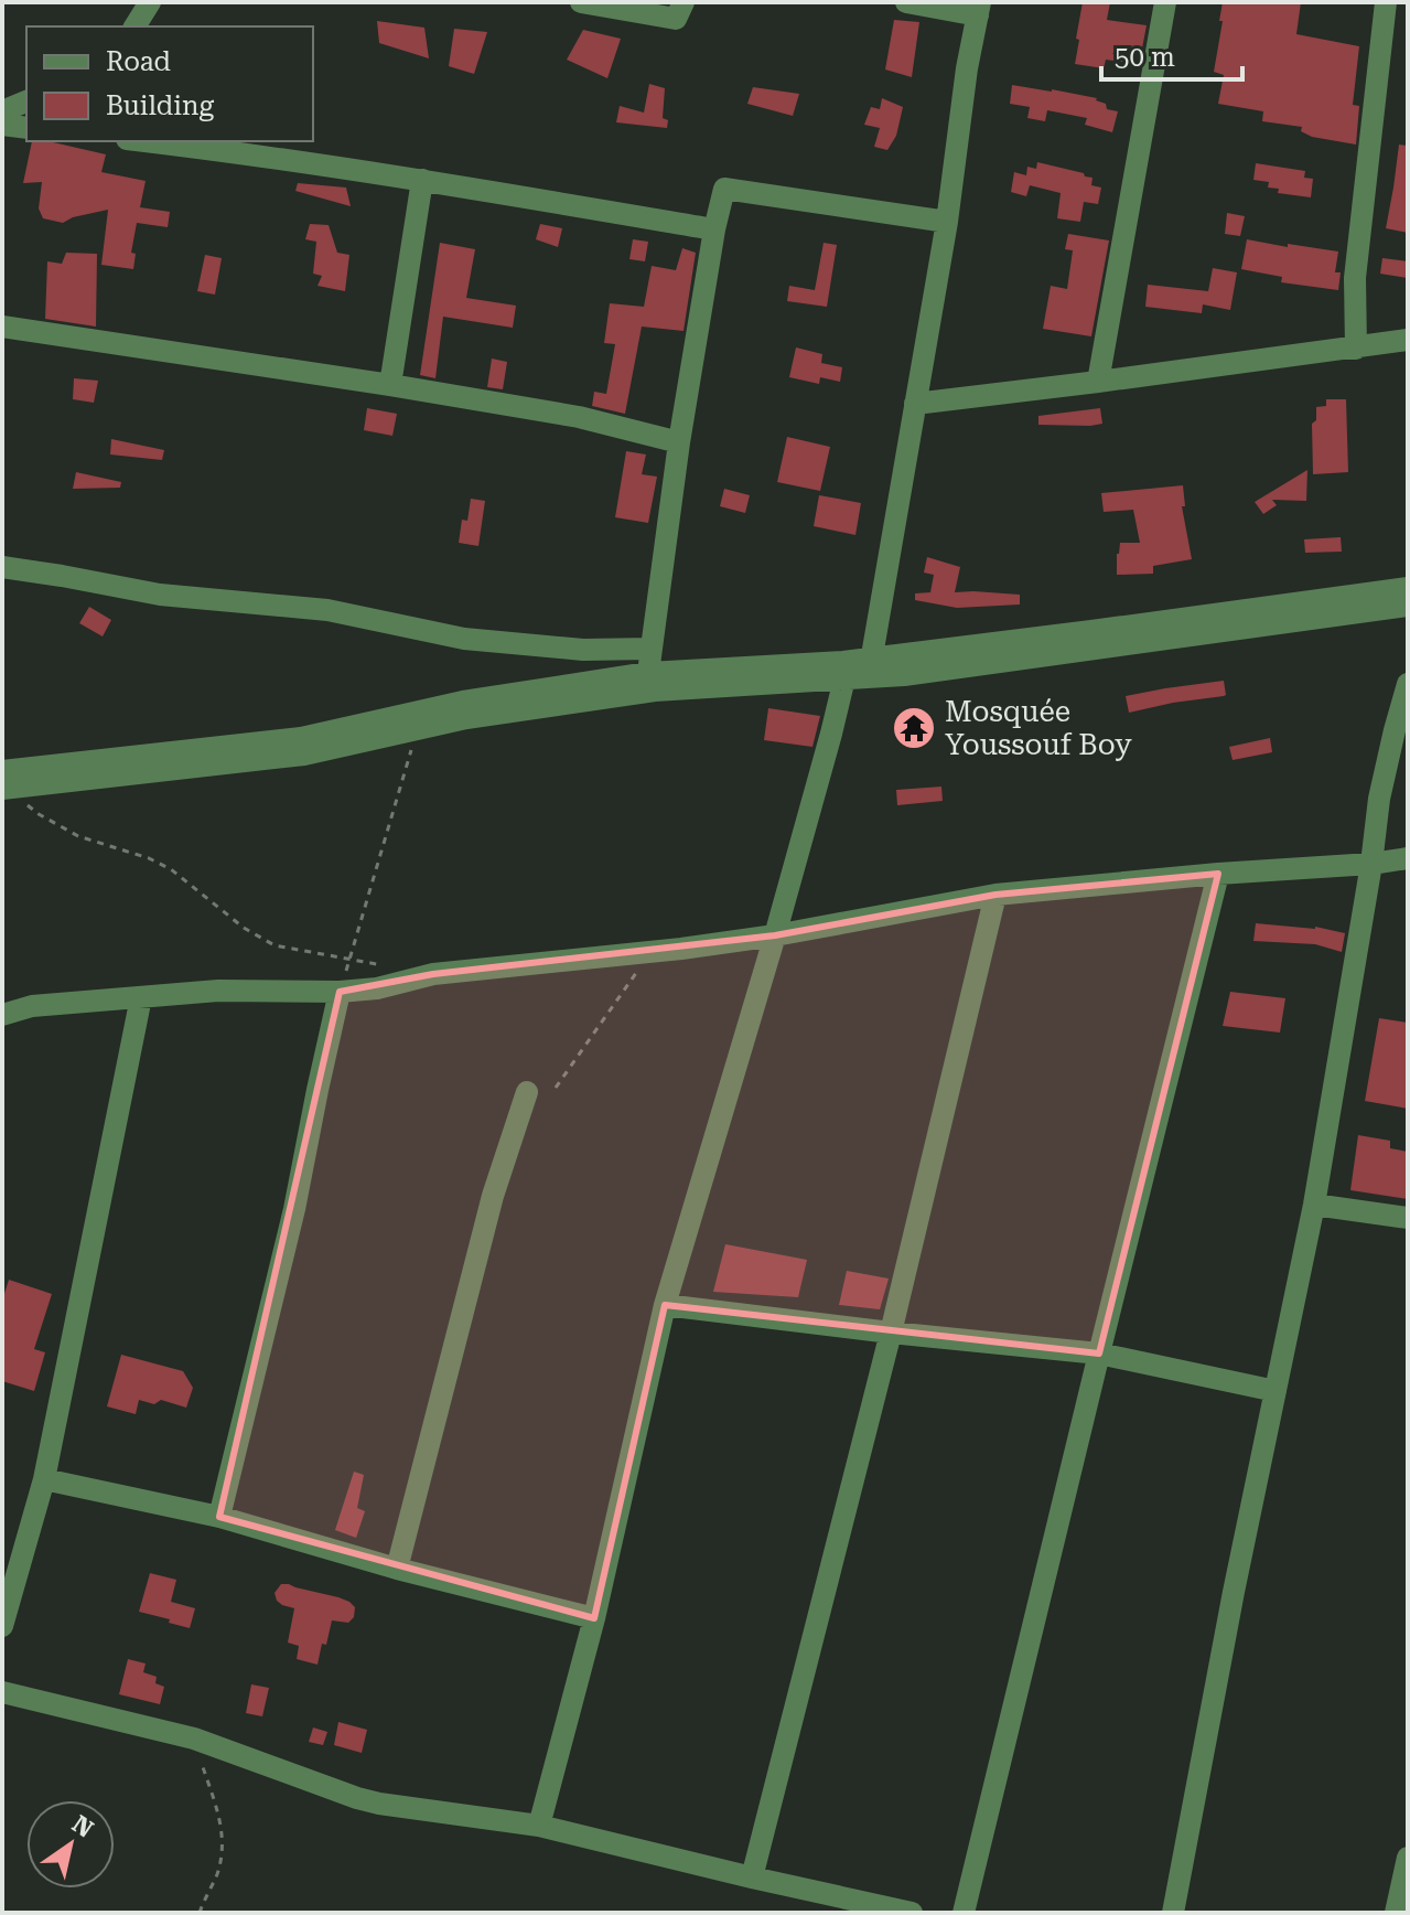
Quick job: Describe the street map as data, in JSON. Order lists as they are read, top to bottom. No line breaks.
{"places":{"temple":["Mosquée Youssouf Boy"]},"legend":["Road","Building"],"scale_bar":"50 m","north":"top right"}
